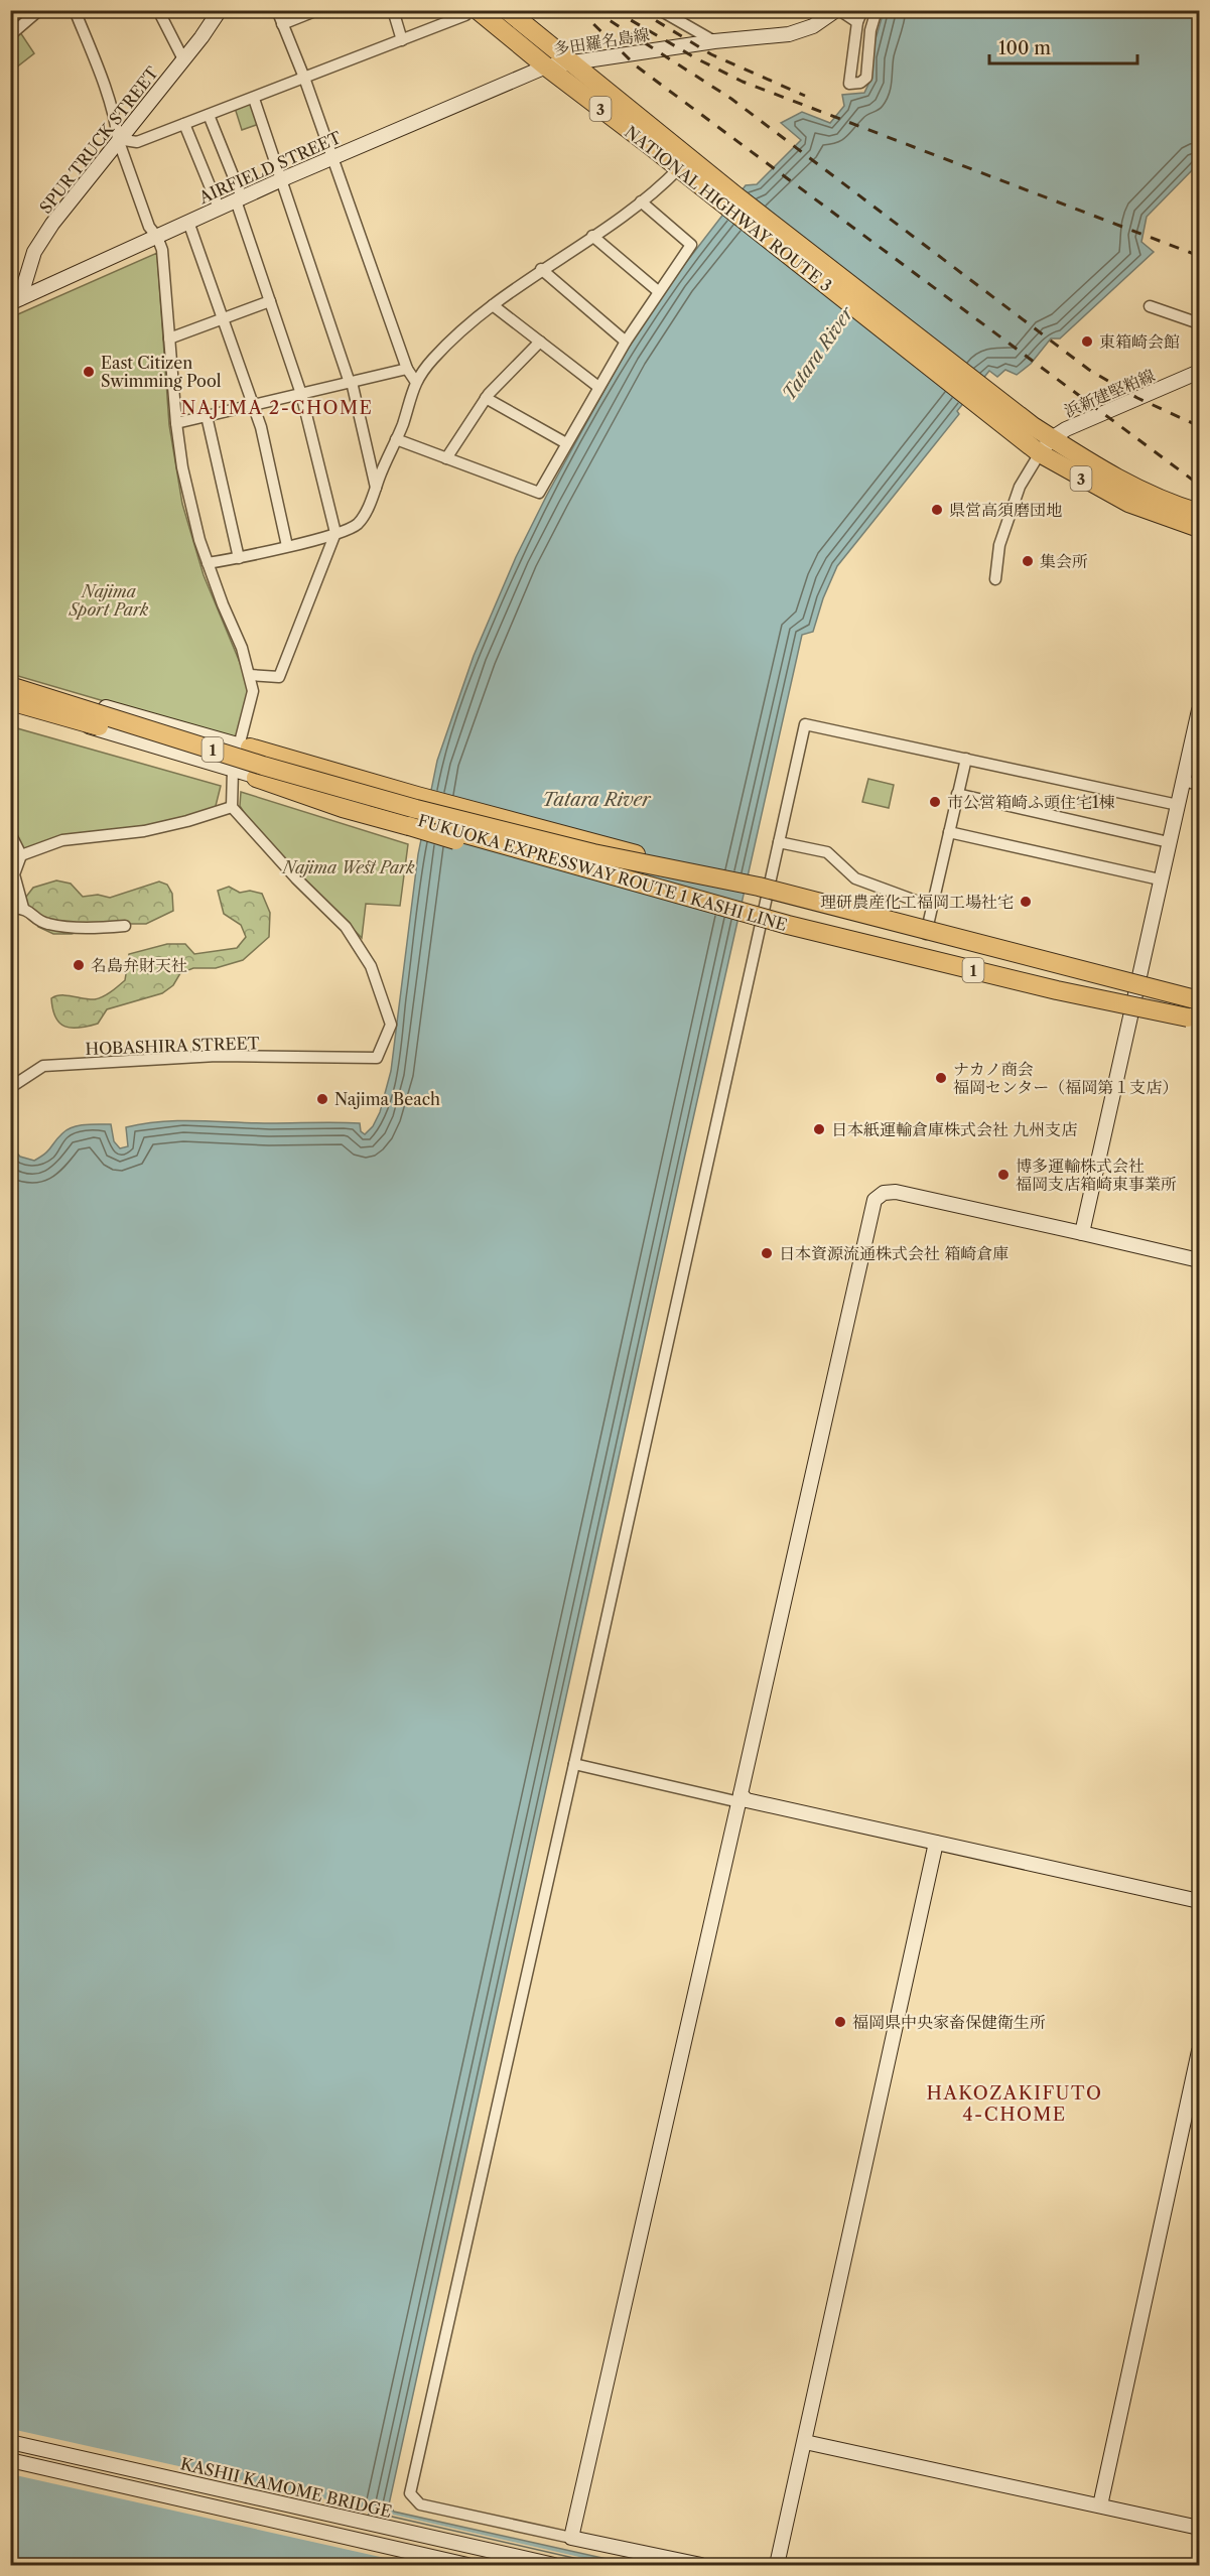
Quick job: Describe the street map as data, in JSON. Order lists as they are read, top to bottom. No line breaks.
{"streets":{"highway":["3","NATIONAL HIGHWAY ROUTE 3","1","FUKUOKA EXPRESSWAY ROUTE 1 KASHI LINE"],"street":["多田羅名島線","SPUR TRUCK STREET","AIRFIELD STREET","浜新建堅粕線","HOBASHIRA STREET","KASHII KAMOME BRIDGE"]},"crossings":[["多田羅名島線","AIRFIELD STREET"],["多田羅名島線","NATIONAL HIGHWAY ROUTE 3"],["SPUR TRUCK STREET","AIRFIELD STREET"],["AIRFIELD STREET","NATIONAL HIGHWAY ROUTE 3"],["NATIONAL HIGHWAY ROUTE 3","浜新建堅粕線"]],"districts":["NAJIMA 2-CHOME","HAKOZAKIFUTO 4-CHOME"],"water":["Tatara River"],"parks":["Najima Sport Park","Najima West Park"],"places":["東箱崎会館","East Citizen Swimming Pool","県営高須磨団地","集会所","市公営箱崎ふ頭住宅1棟","理研農産化工福岡工場社宅","名島弁財天社","ナカノ商会 福岡センター（福岡第１支店）","Najima Beach","日本紙運輸倉庫株式会社 九州支店","博多運輸株式会社 福岡支店箱崎東事業所","日本資源流通株式会社 箱崎倉庫","福岡県中央家畜保健衛生所"],"scale_bar":"100 m"}
